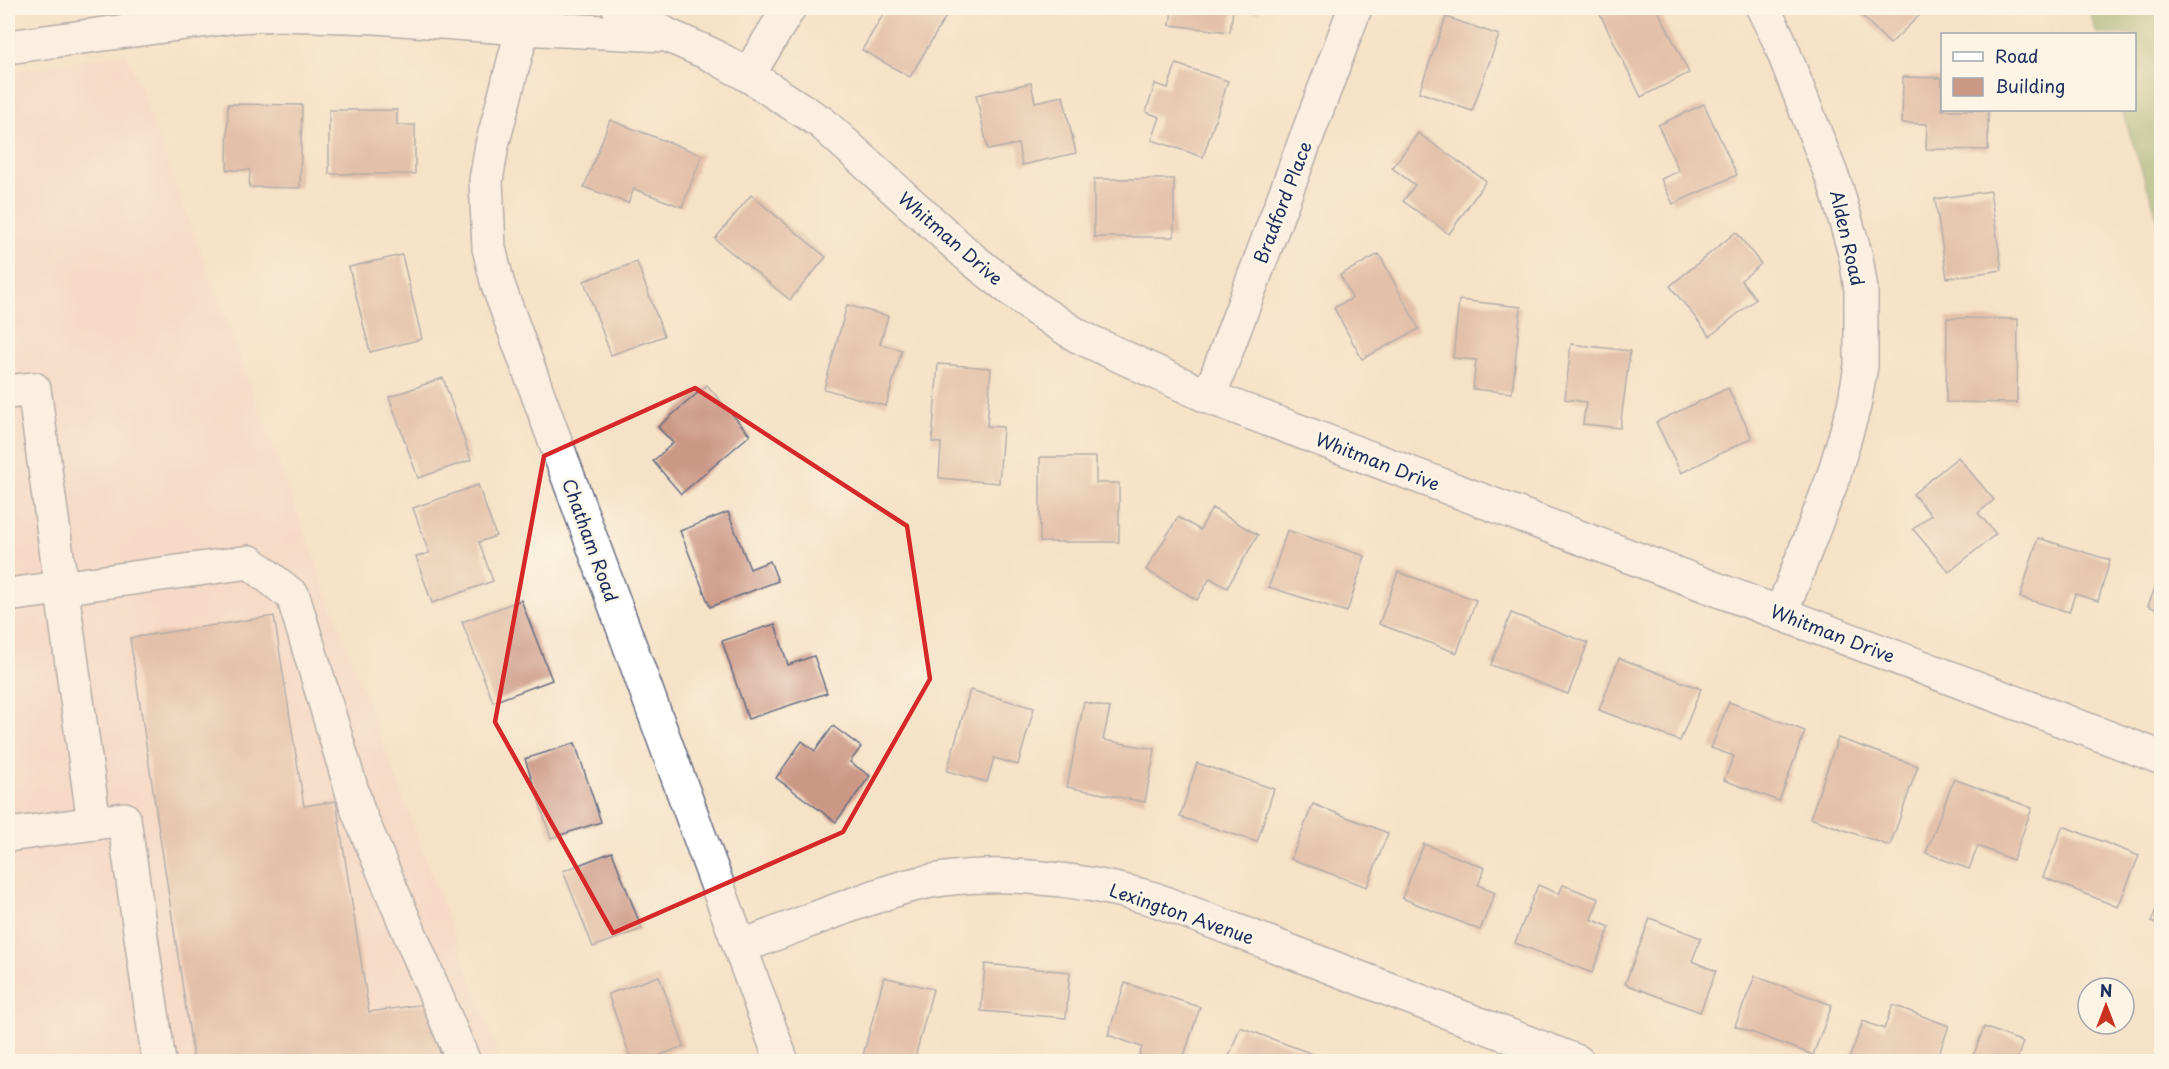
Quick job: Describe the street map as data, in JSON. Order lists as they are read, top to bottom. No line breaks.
{"streets":{"street":["Bradford Place","Whitman Drive","Alden Road","Chatham Road","Lexington Avenue"]},"crossings":[["Bradford Place","Whitman Drive"],["Whitman Drive","Alden Road"],["Whitman Drive","Chatham Road"],["Chatham Road","Lexington Avenue"]],"legend":["Road","Building"],"north":"top"}
